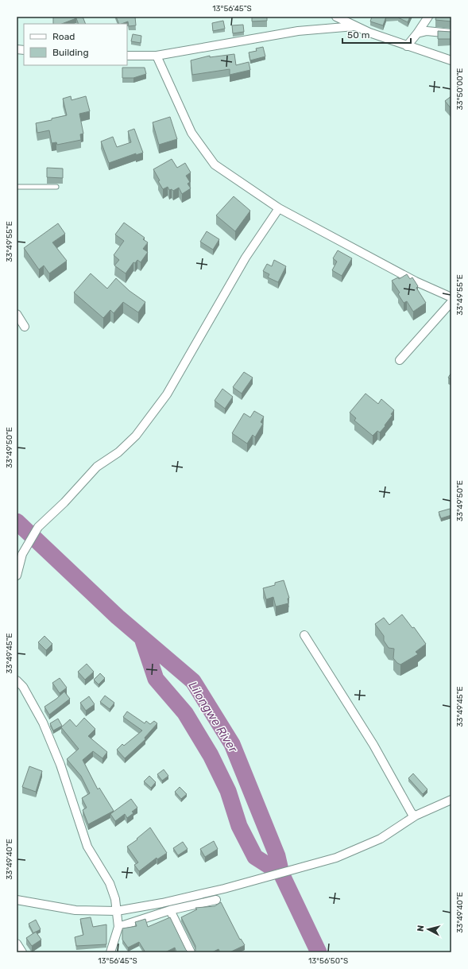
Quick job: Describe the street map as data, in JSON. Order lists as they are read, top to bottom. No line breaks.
{"water":["Lilongwe River"],"legend":["Road","Building"],"scale_bar":"50 m","north":"left","coordinates":["13°56'45\"S","33°50'00\"E","33°49'55\"E","33°49'50\"E","33°49'45\"E","33°49'40\"E","13°56'50\"S"]}
